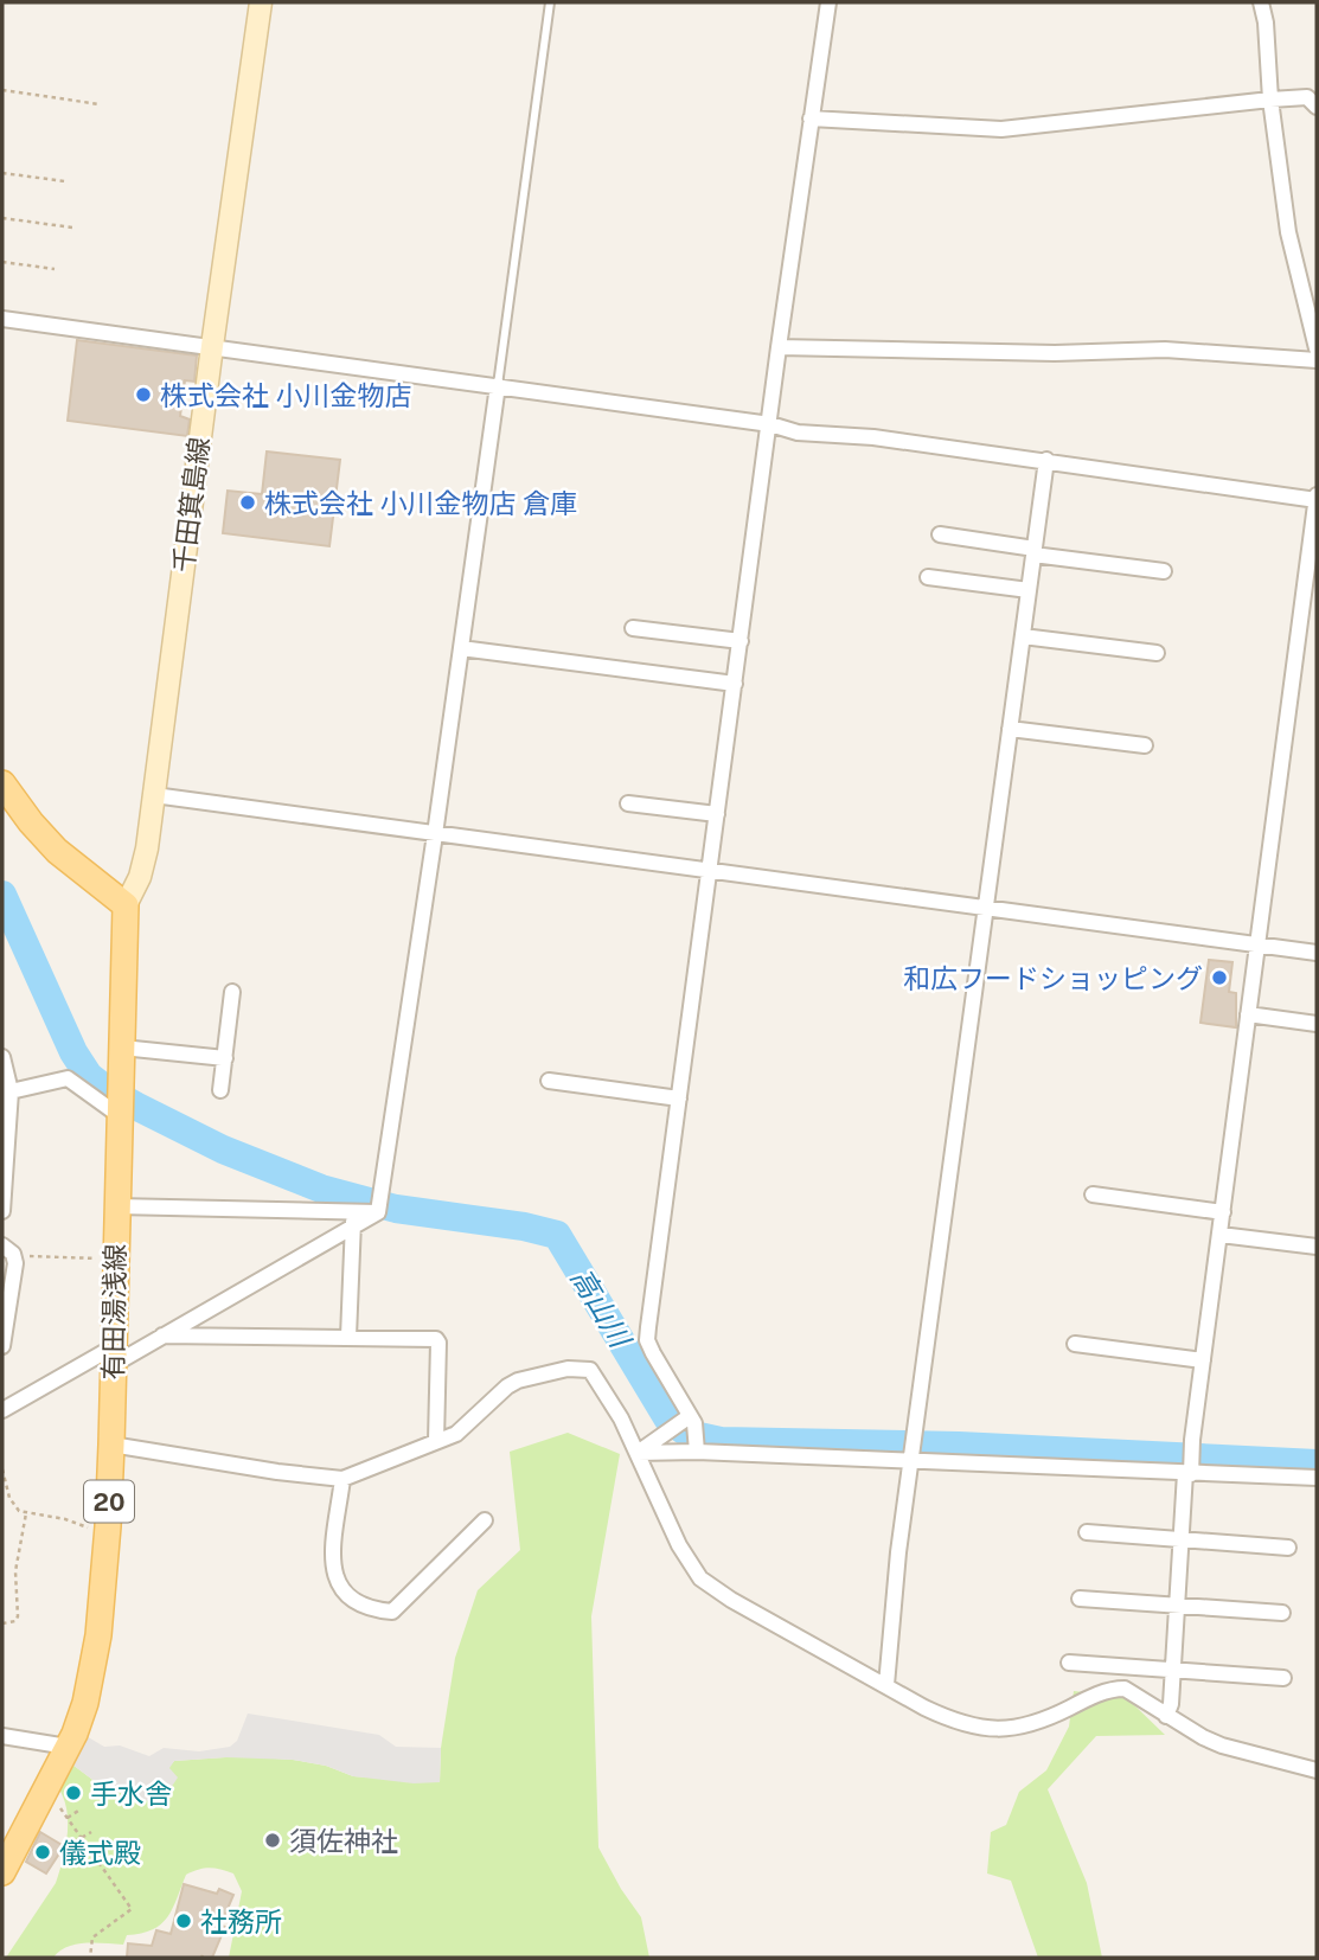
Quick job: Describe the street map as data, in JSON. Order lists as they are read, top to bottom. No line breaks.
{"streets":{"main road":["千田箕島線","有田湯浅線","20"]},"crossings":[["千田箕島線","有田湯浅線"]],"water":["高山川"],"places":["株式会社 小川金物店","株式会社 小川金物店 倉庫","和広フードショッピング","手水舎","須佐神社","儀式殿","社務所"]}
